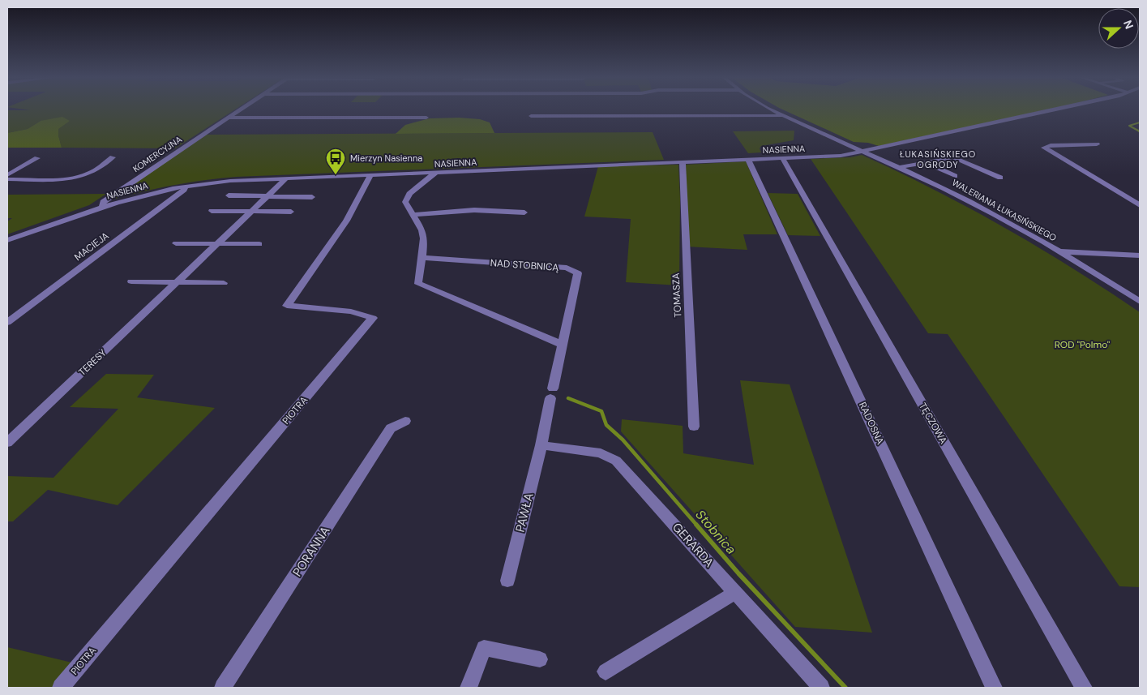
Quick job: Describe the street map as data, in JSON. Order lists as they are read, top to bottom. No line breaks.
{"streets":{"street":["NASIENNA","KOMERCYJNA","WALERIANA ŁUKASIŃSKIEGO","MACIEJA","NAD STOBNICĄ","TOMASZA","TERESY","PIOTRA","RADOSNA","TĘCZOWA","PAWŁA","GERARDA","PORANNA"]},"crossings":[["NASIENNA","KOMERCYJNA"],["NASIENNA","WALERIANA ŁUKASIŃSKIEGO"],["NASIENNA","MACIEJA"],["NASIENNA","TOMASZA"],["NASIENNA","TERESY"],["NASIENNA","PIOTRA"],["NASIENNA","RADOSNA"],["NASIENNA","TĘCZOWA"],["NAD STOBNICĄ","PAWŁA"],["NAD STOBNICĄ","GERARDA"],["PAWŁA","GERARDA"]],"districts":["ŁUKASIŃSKIEGO OGRODY"],"water":["Stobnica"],"parks":["ROD \"Polmo\""],"places":{"bus stop":["Mierzyn Nasienna"]},"north":"right"}
